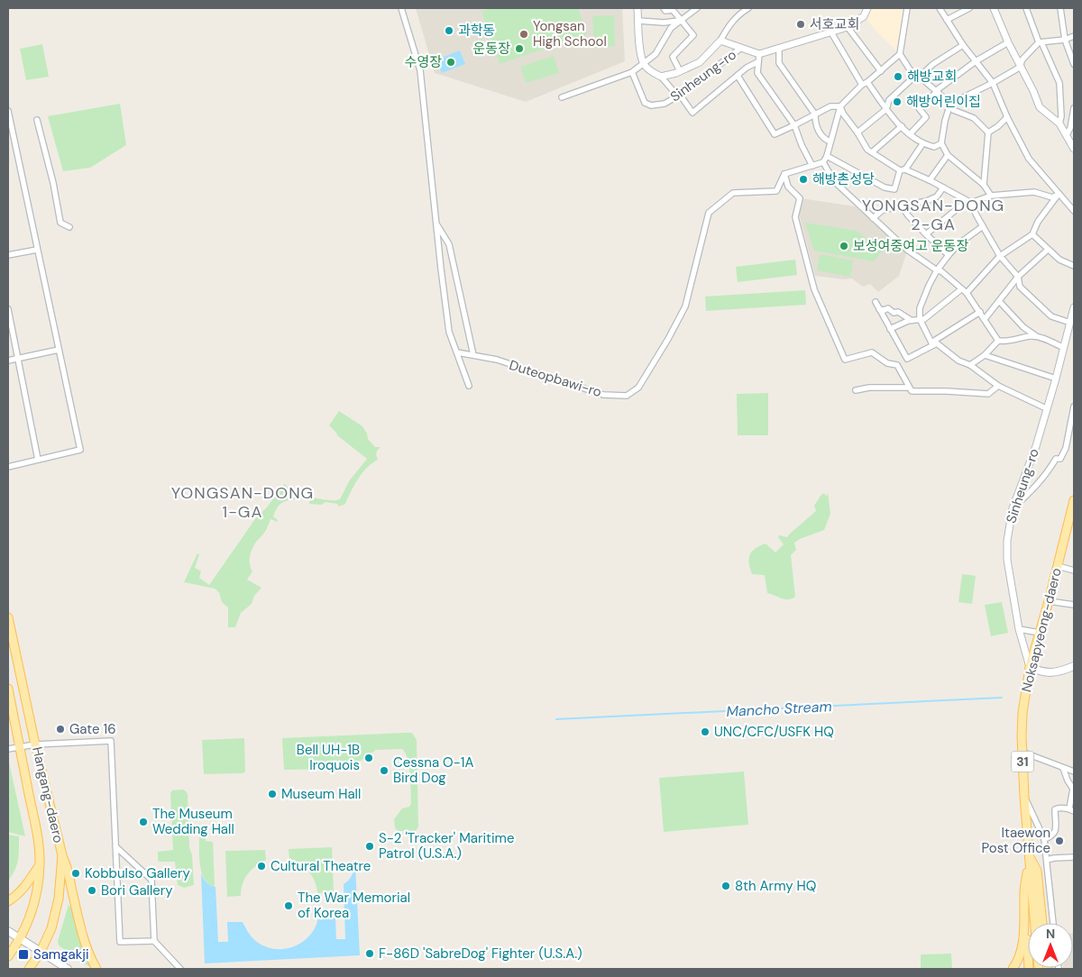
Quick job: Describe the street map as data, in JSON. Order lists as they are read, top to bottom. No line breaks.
{"streets":{"main road":["Noksapyeong-daero","31","Hangang-daero"],"street":["Sinheung-ro","Duteopbawi-ro"]},"crossings":[["Sinheung-ro","Noksapyeong-daero"]],"districts":["YONGSAN-DONG 2-GA","YONGSAN-DONG 1-GA"],"water":["Mancho Stream"],"places":{"other":["서호교회","과학동","Yongsan High School","운동장","수영장","해방교회","해방어린이집","해방촌성당","보성여중여고 운동장","Gate 16","UNC/CFC/USFK HQ","Bell UH-1B Iroquois","Cessna O-1A Bird Dog","Museum Hall","The Museum Wedding Hall","Itaewon Post Office","S-2 'Tracker' Maritime Patrol (U.S.A.)","Cultural Theatre","Kobbulso Gallery","8th Army HQ","Bori Gallery","The War Memorial of Korea","F-86D 'SabreDog' Fighter (U.S.A.)"],"transit":["Samgakji"]},"north":"top"}
